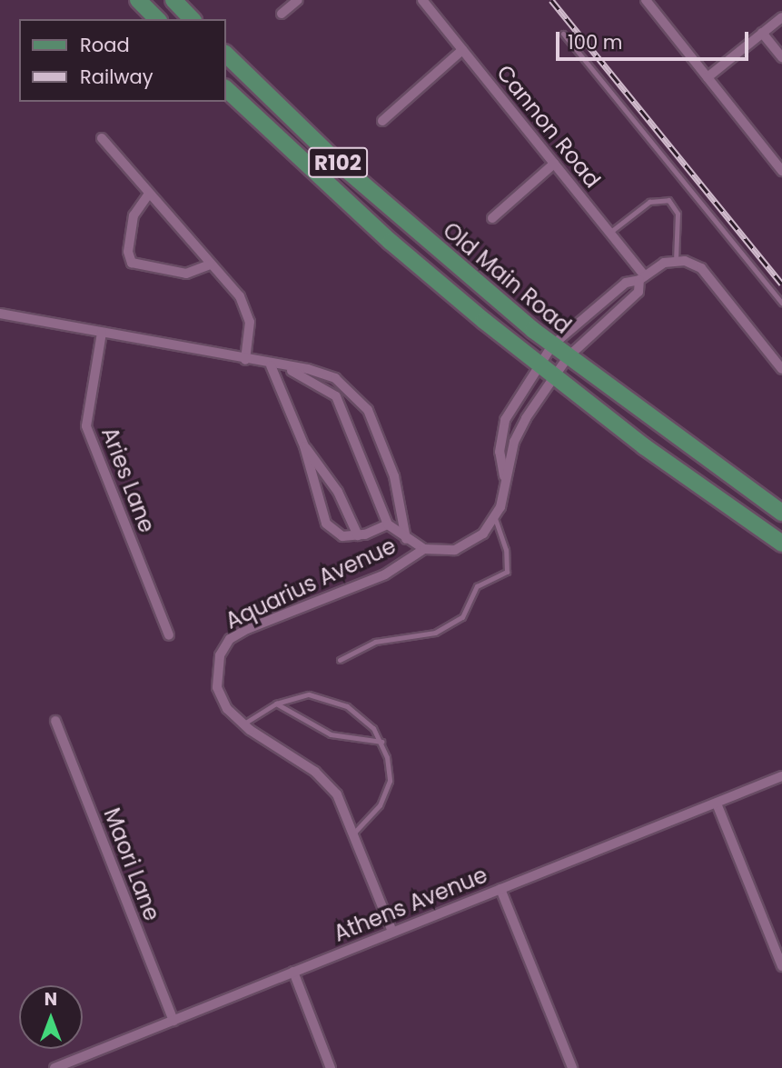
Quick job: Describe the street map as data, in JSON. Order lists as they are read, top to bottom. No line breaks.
{"streets":{"main road":["R102","Old Main Road"],"street":["Cannon Road","Aries Lane","Aquarius Avenue","Maori Lane","Athens Avenue"]},"crossings":[["Aries Lane","Aquarius Avenue"],["Aquarius Avenue","Athens Avenue"],["Maori Lane","Athens Avenue"]],"legend":["Road","Railway"],"scale_bar":"100 m","north":"top"}
